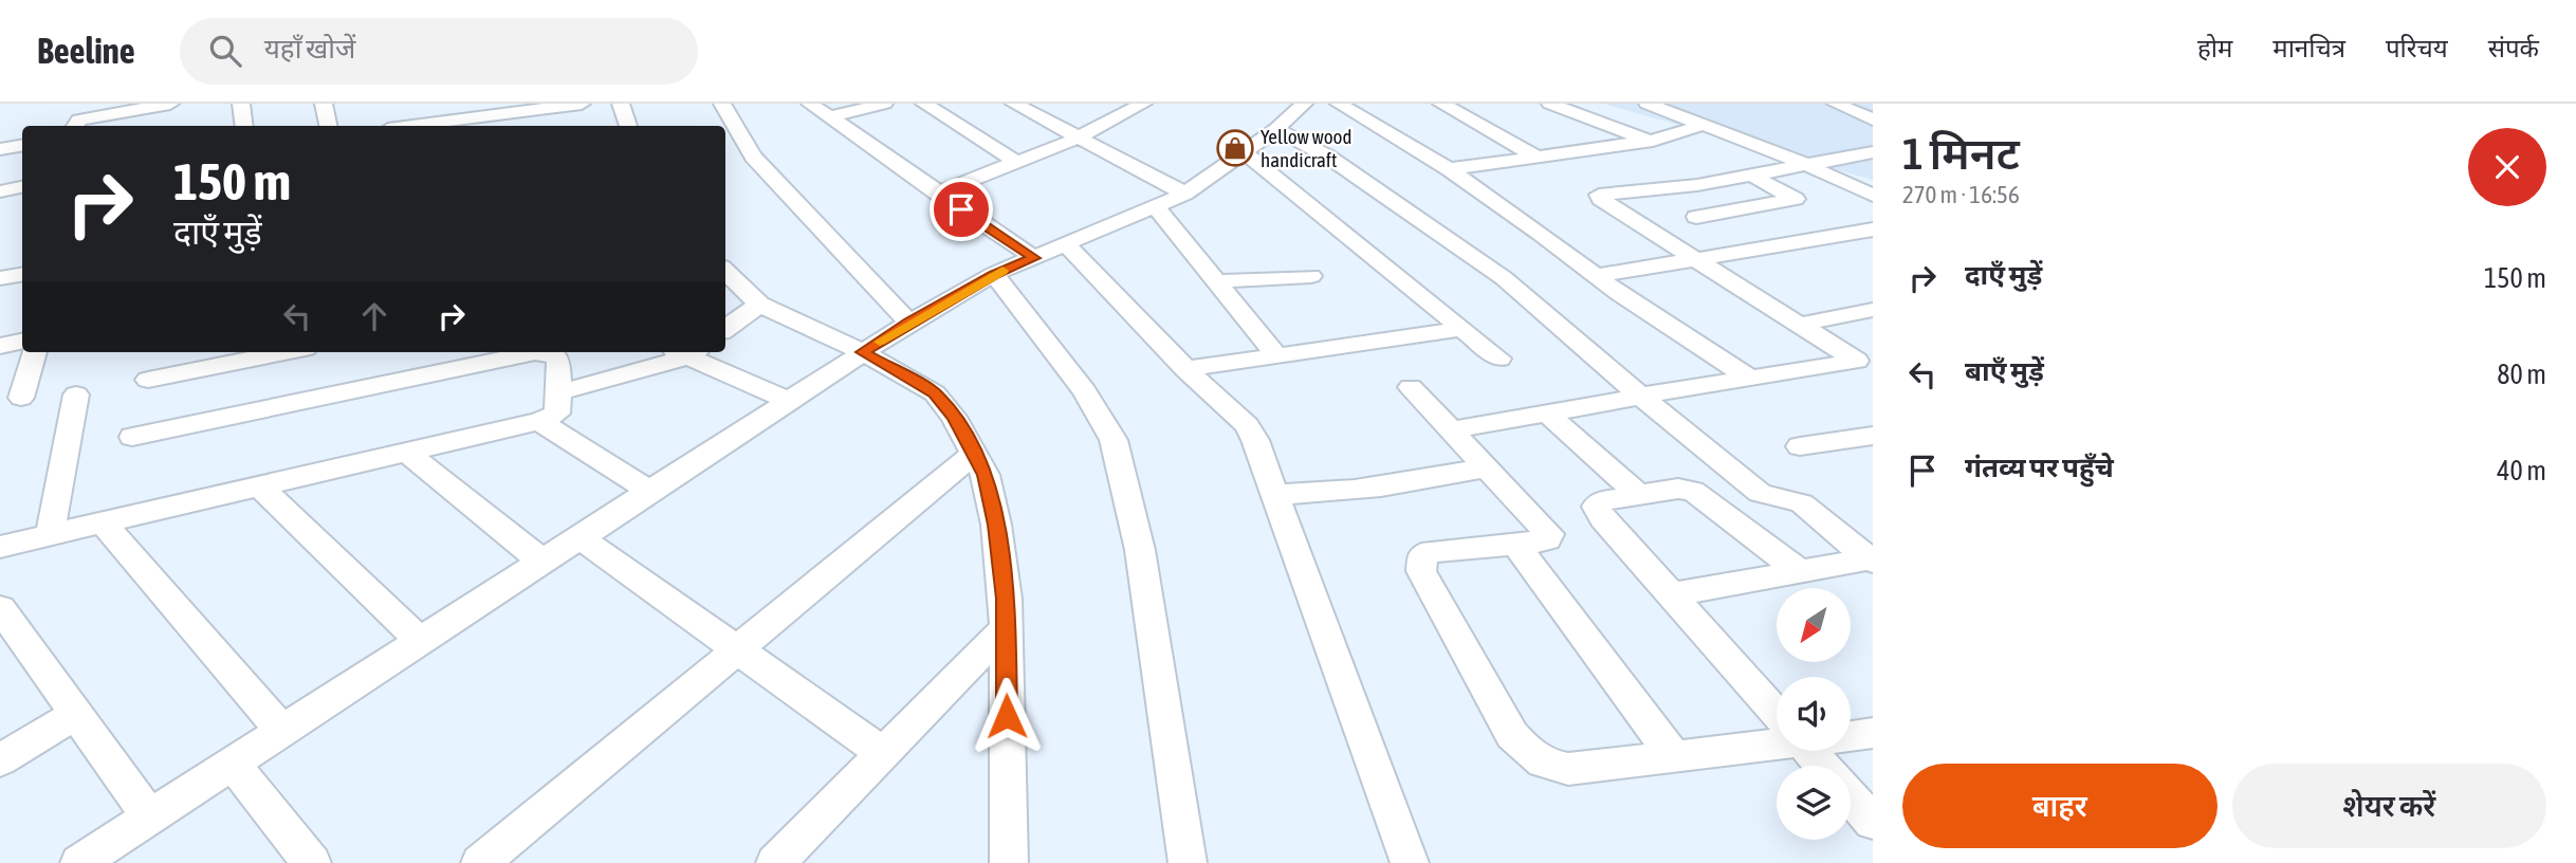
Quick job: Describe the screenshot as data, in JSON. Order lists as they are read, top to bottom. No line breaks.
{"places":{"shop":["Yellow wood handicraft"]},"north":"bottom left","page":{"header":"Beeline","search":"यहाँ खोजें","nav":["होम","मानचित्र","परिचय","संपर्क"],"heading":["1 मिनट","270 m · 16:56"],"turn":["150 m","दाएँ मुड़ें"],"list":[{"name":"दाएँ मुड़ें","value":"150 m"},{"name":"बाएँ मुड़ें","value":"80 m"},{"name":"गंतव्य पर पहुँचे","value":"40 m"}],"buttons":["बाहर","शेयर करें"]}}
